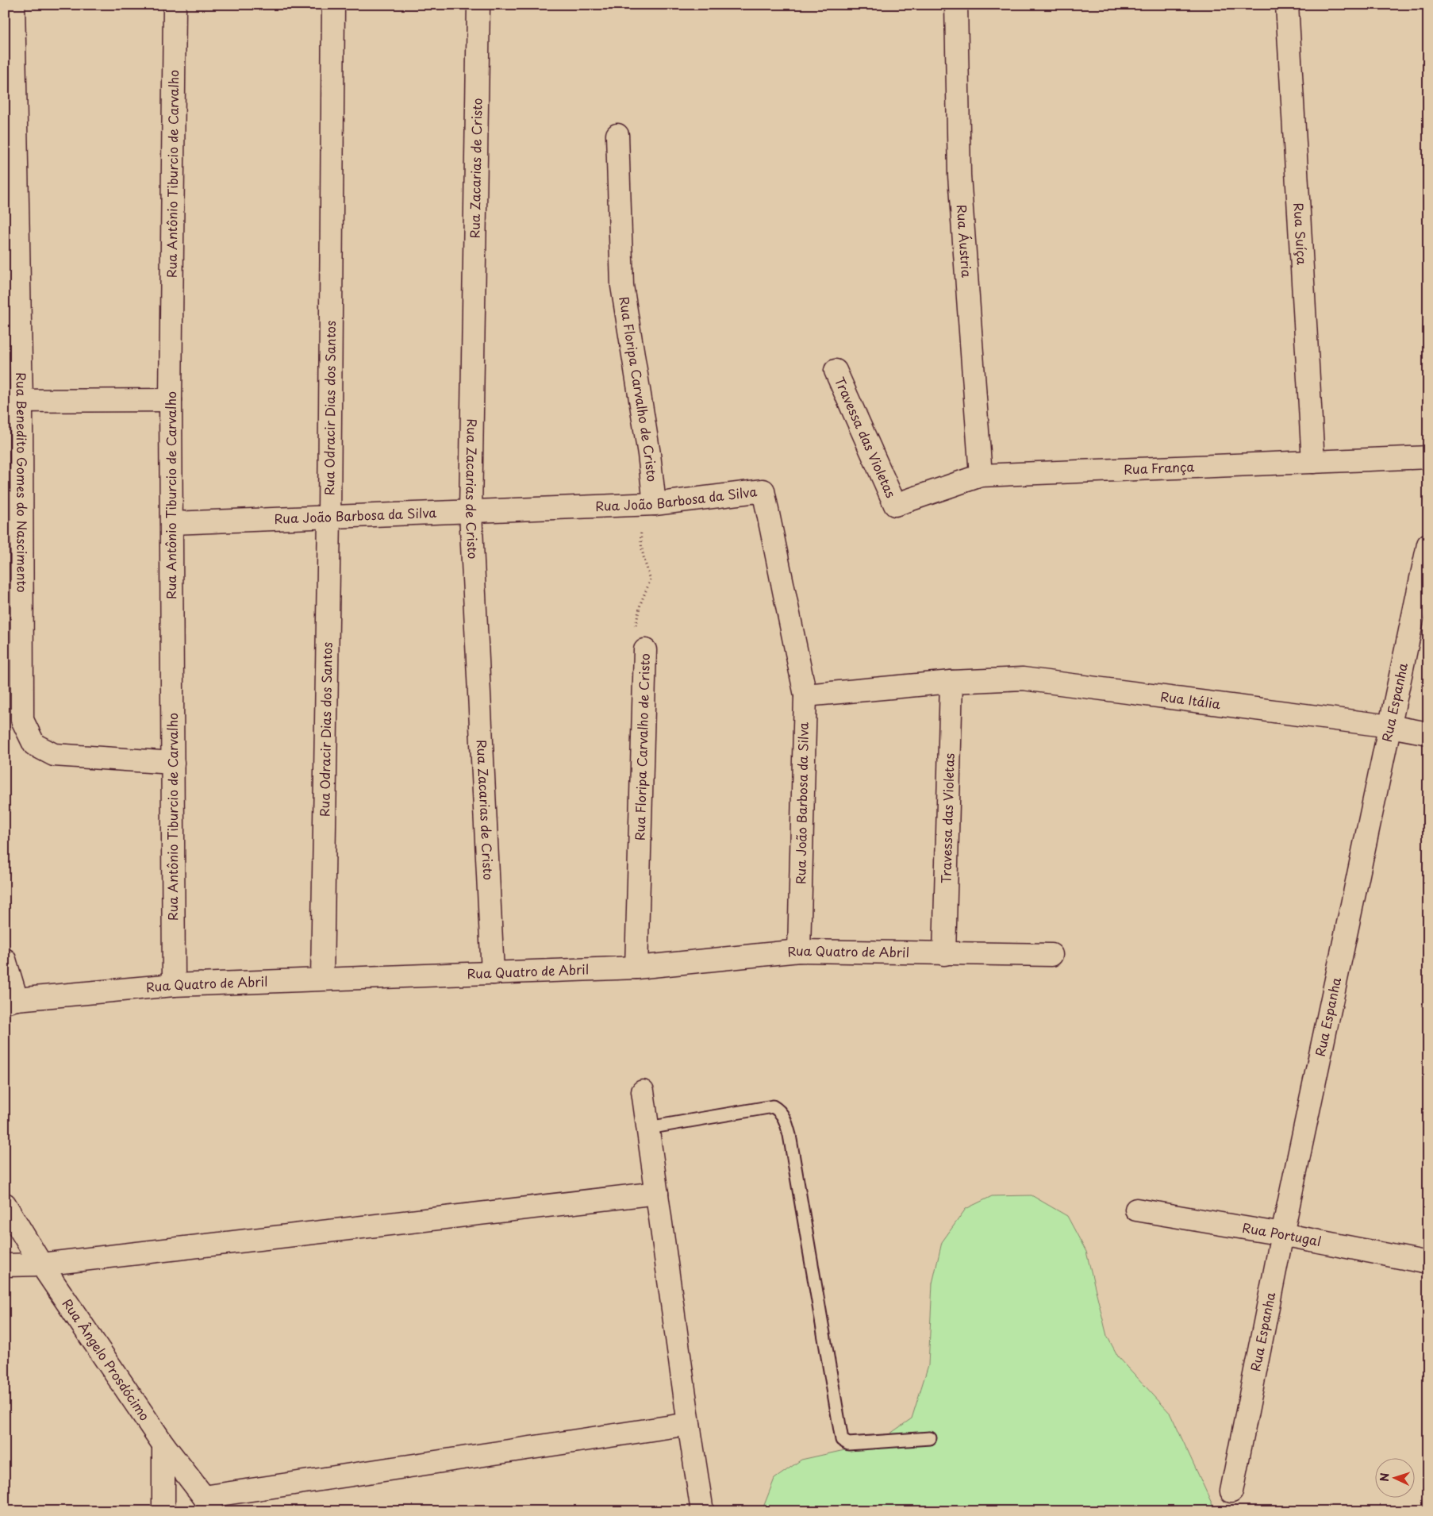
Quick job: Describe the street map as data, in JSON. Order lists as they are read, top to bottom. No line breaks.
{"streets":{"street":["Rua Zacarias de Cristo","Rua Antônio Tiburcio de Carvalho","Rua Suíça","Rua Áustria","Rua Floripa Carvalho de Cristo","Rua Odracir Dias dos Santos","Travessa das Violetas","Rua França","Rua Benedito Gomes do Nascimento","Rua João Barbosa da Silva","Rua Itália","Rua Espanha","Rua Quatro de Abril","Rua Portugal","Rua Ângelo Prosdócimo"]},"crossings":[["Rua Zacarias de Cristo","Rua João Barbosa da Silva"],["Rua Zacarias de Cristo","Rua Quatro de Abril"],["Rua Antônio Tiburcio de Carvalho","Rua Benedito Gomes do Nascimento"],["Rua Antônio Tiburcio de Carvalho","Rua João Barbosa da Silva"],["Rua Antônio Tiburcio de Carvalho","Rua Quatro de Abril"],["Rua Suíça","Rua França"],["Rua Áustria","Rua França"],["Rua Floripa Carvalho de Cristo","Rua João Barbosa da Silva"],["Rua Floripa Carvalho de Cristo","Rua Quatro de Abril"],["Rua Odracir Dias dos Santos","Rua João Barbosa da Silva"],["Rua Odracir Dias dos Santos","Rua Quatro de Abril"],["Travessa das Violetas","Rua França"],["Travessa das Violetas","Rua Itália"],["Travessa das Violetas","Rua Quatro de Abril"],["Rua João Barbosa da Silva","Rua Itália"],["Rua João Barbosa da Silva","Rua Quatro de Abril"],["Rua Itália","Rua Espanha"],["Rua Espanha","Rua Portugal"]],"north":"left"}
